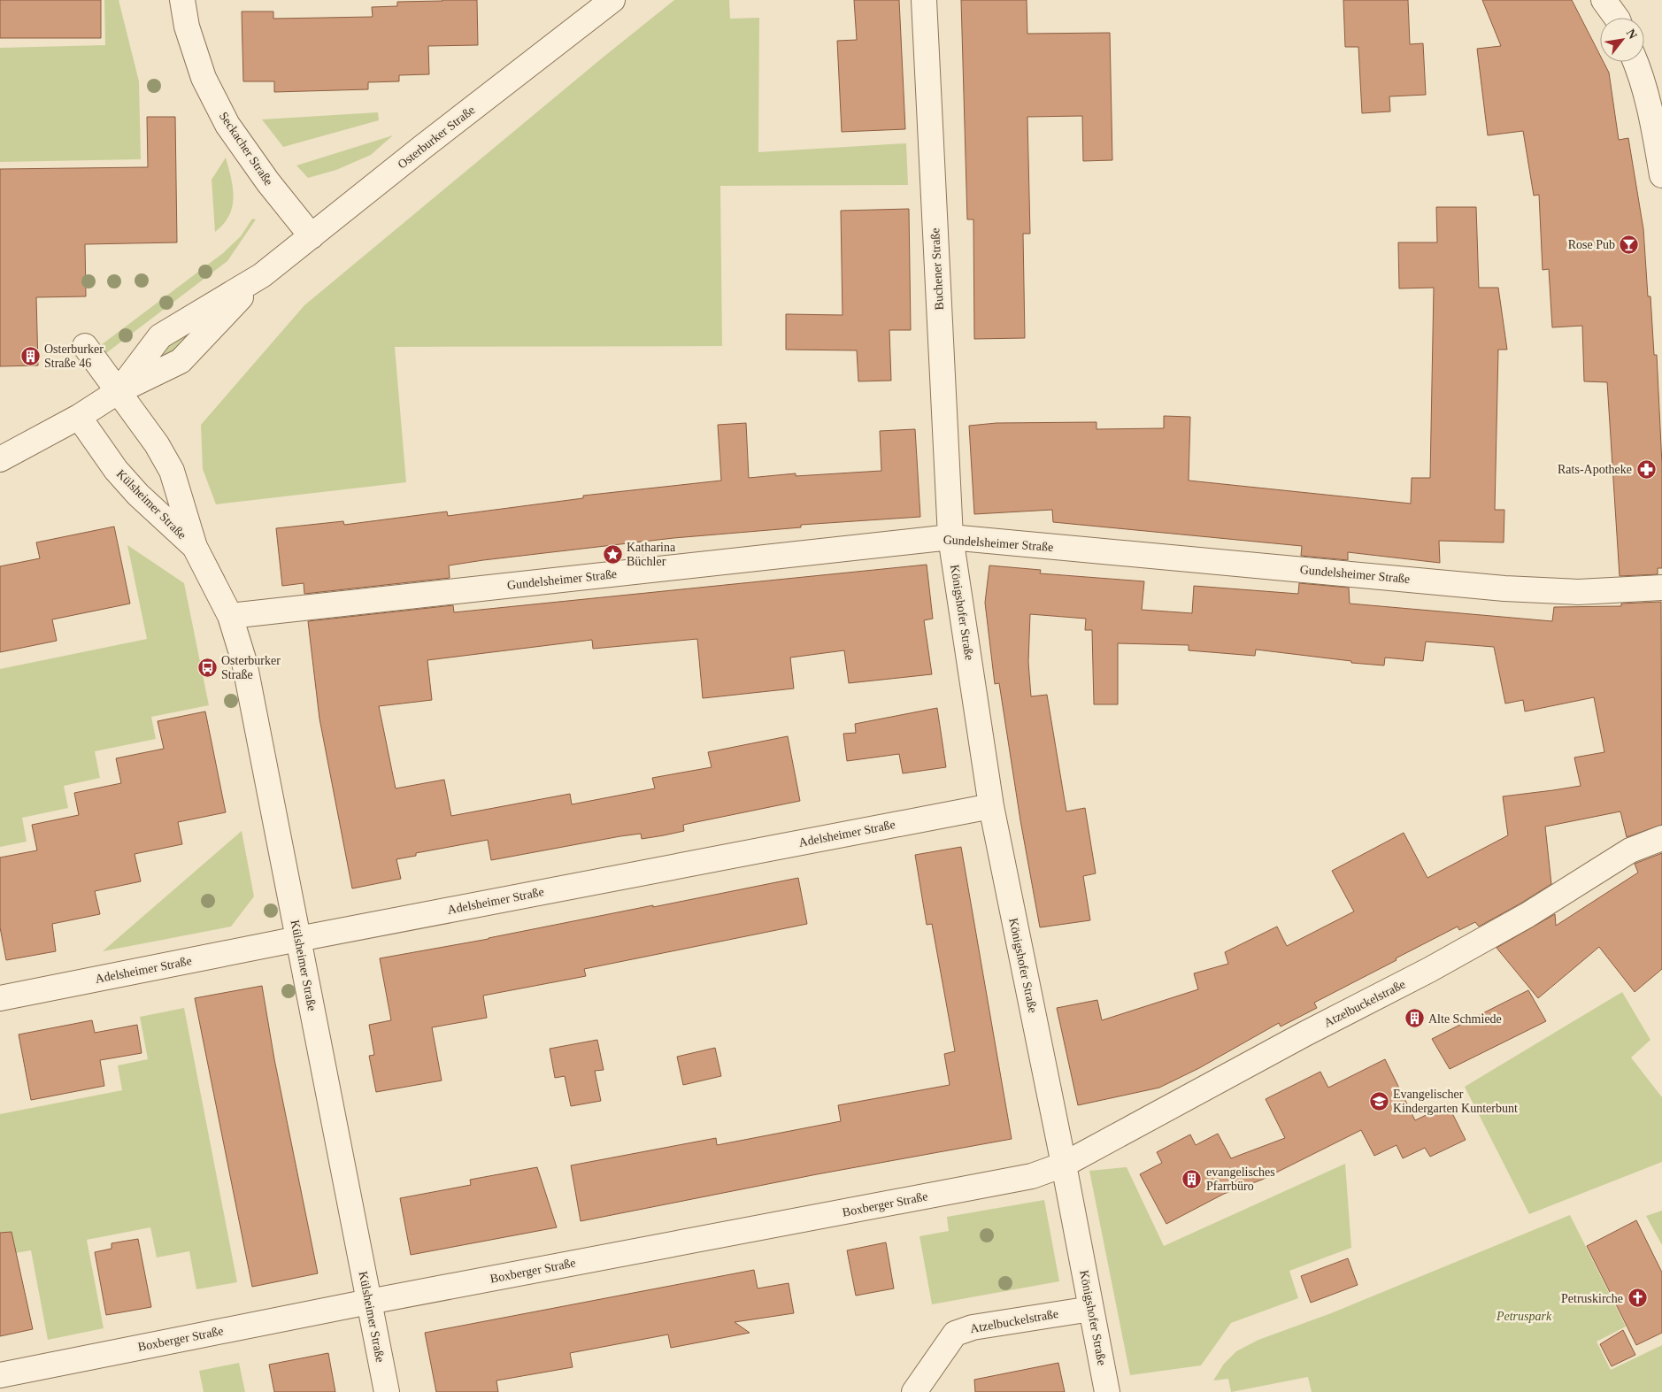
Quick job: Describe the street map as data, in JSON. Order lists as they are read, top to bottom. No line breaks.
{"streets":{"street":["Osterburker Straße","Seckacher Straße","Buchener Straße","Külsheimer Straße","Gundelsheimer Straße","Königshofer Straße","Adelsheimer Straße","Atzelbuckelstraße","Boxberger Straße"]},"crossings":[["Osterburker Straße","Seckacher Straße"],["Osterburker Straße","Külsheimer Straße"],["Buchener Straße","Gundelsheimer Straße"],["Buchener Straße","Königshofer Straße"],["Külsheimer Straße","Gundelsheimer Straße"],["Külsheimer Straße","Adelsheimer Straße"],["Külsheimer Straße","Boxberger Straße"],["Gundelsheimer Straße","Königshofer Straße"],["Königshofer Straße","Adelsheimer Straße"],["Königshofer Straße","Atzelbuckelstraße"],["Königshofer Straße","Boxberger Straße"],["Atzelbuckelstraße","Boxberger Straße"]],"parks":["Petruspark"],"places":{"bar":["Rose Pub"],"building":["Osterburker Straße 46","Alte Schmiede","evangelisches Pfarrbüro"],"pharmacy":["Rats-Apotheke"],"place":["Katharina Büchler"],"bus stop":["Osterburker Straße"],"school or university":["Evangelischer Kindergarten Kunterbunt"],"church":["Petruskirche"]},"north":"top right"}
